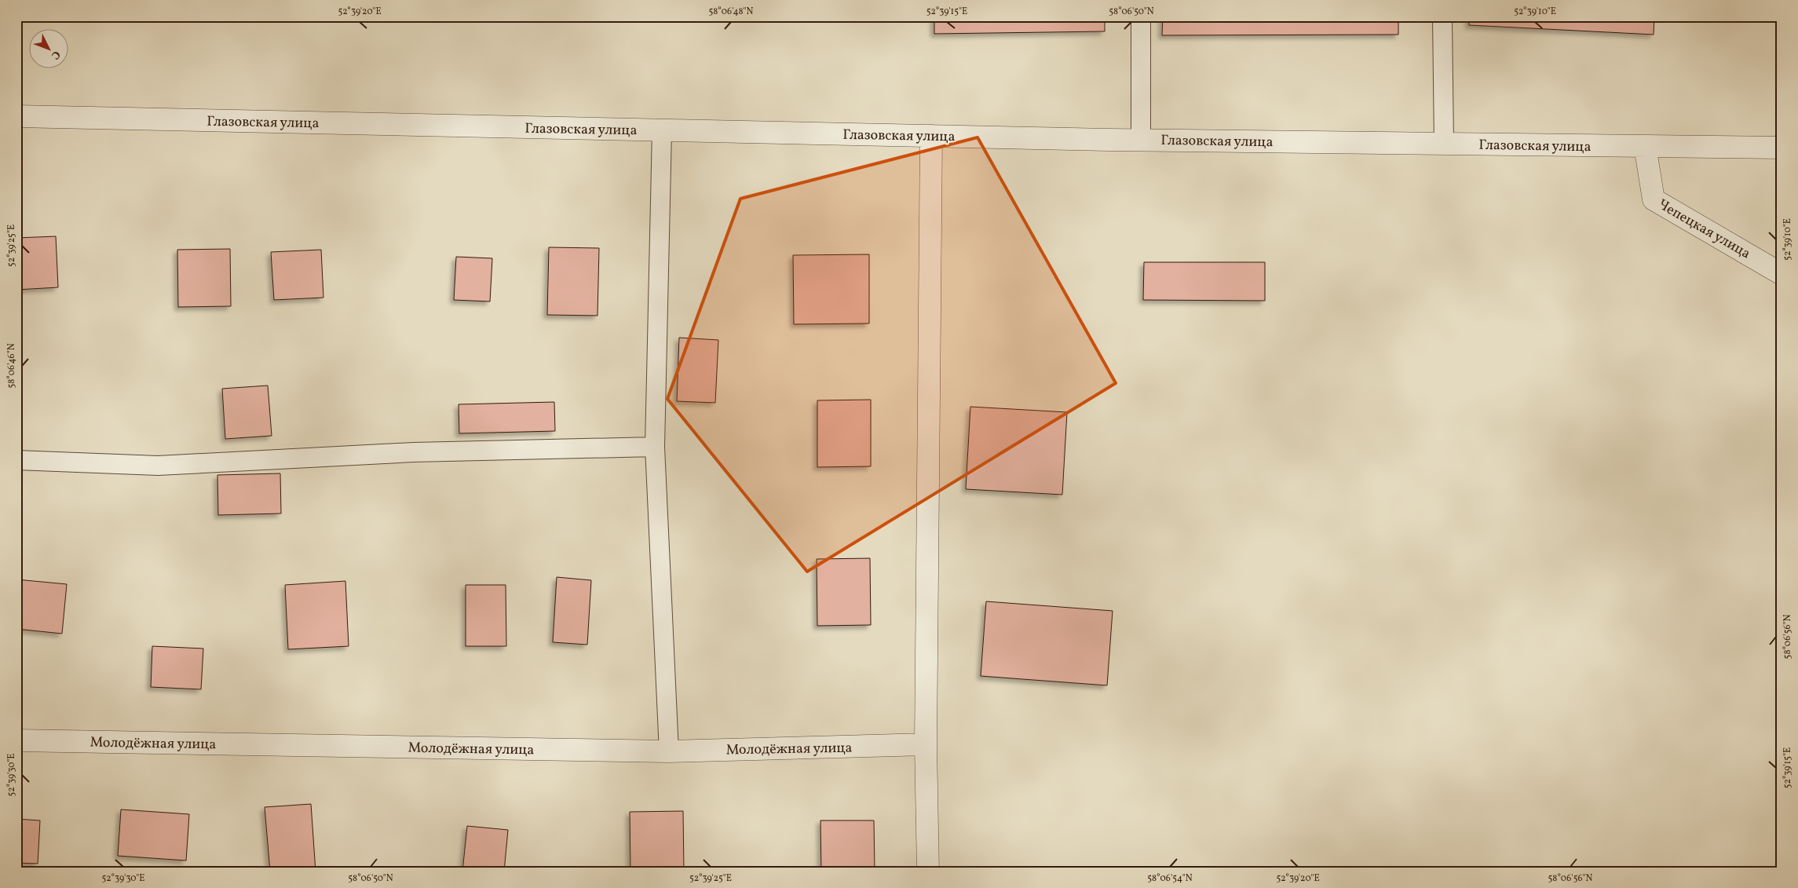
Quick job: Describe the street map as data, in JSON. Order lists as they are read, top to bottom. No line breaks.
{"streets":{"street":["Глазовская улица","Чепецкая улица","Молодёжная улица"]},"crossings":[["Глазовская улица","Чепецкая улица"]],"north":"bottom right","coordinates":["52°39'20\"E","58°06'48\"N","52°39'15\"E","58°06'50\"N","52°39'10\"E","52°39'25\"E","58°06'46\"N","58°06'56\"N","52°39'30\"E","58°06'54\"N"]}
